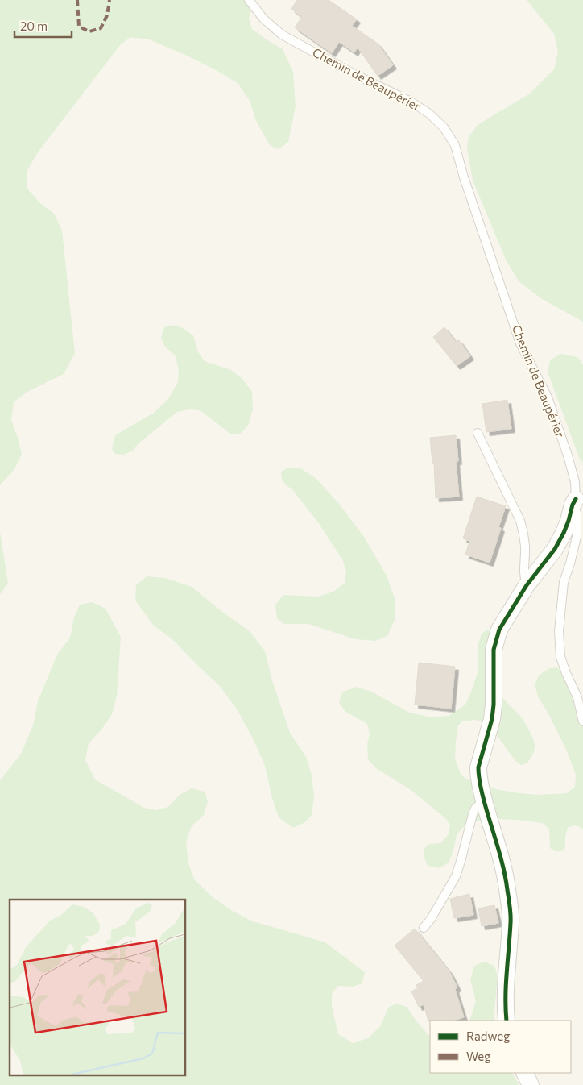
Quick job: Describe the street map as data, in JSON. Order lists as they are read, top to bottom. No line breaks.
{"streets":{"street":["Chemin de Beaupérier"]},"legend":["Radweg","Weg"],"scale_bar":"20 m"}
